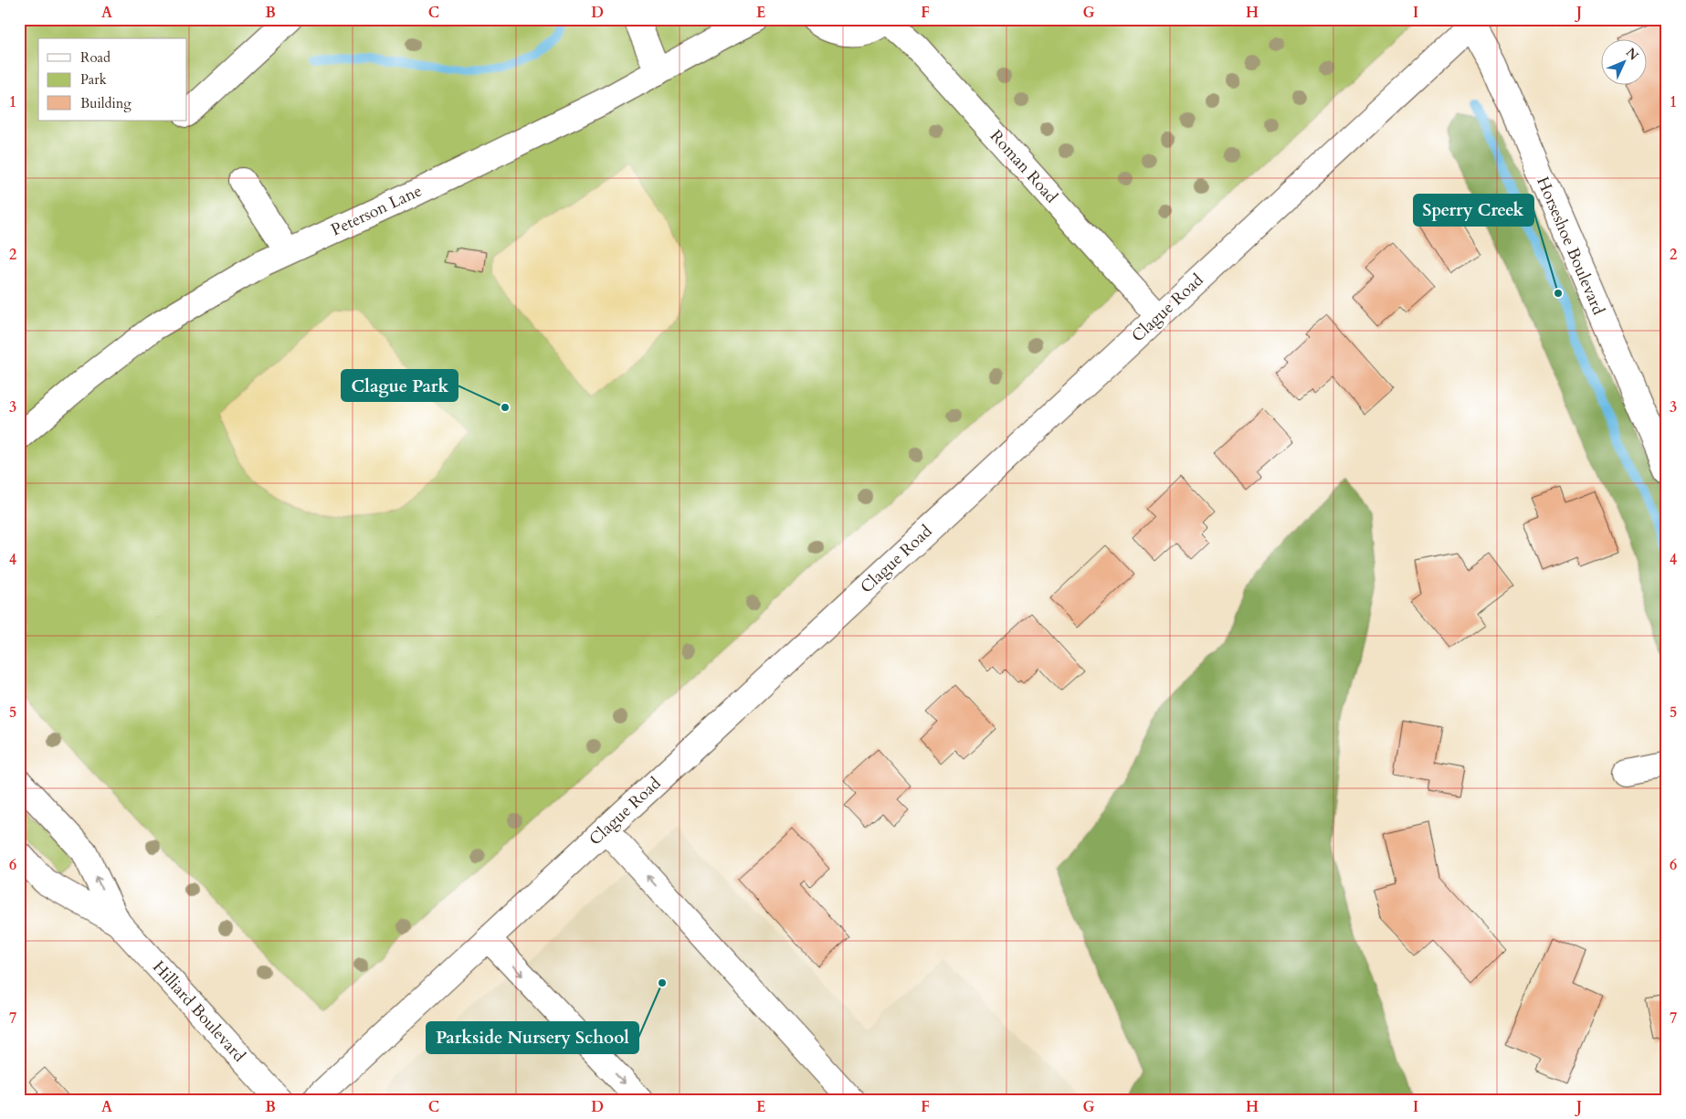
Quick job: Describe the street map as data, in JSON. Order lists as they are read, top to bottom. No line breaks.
{"streets":{"main road":["Roman Road","Peterson Lane","Horseshoe Boulevard","Clague Road","Hilliard Boulevard"]},"crossings":[["Roman Road","Clague Road"],["Horseshoe Boulevard","Clague Road"]],"places":["Sperry Creek","Clague Park","Parkside Nursery School"],"legend":["Road","Park","Building"],"north":"top right","grid":{"columns":["A","B","C","D","E","F","G","H","I","J"],"rows":["1","2","3","4","5","6","7"]}}
